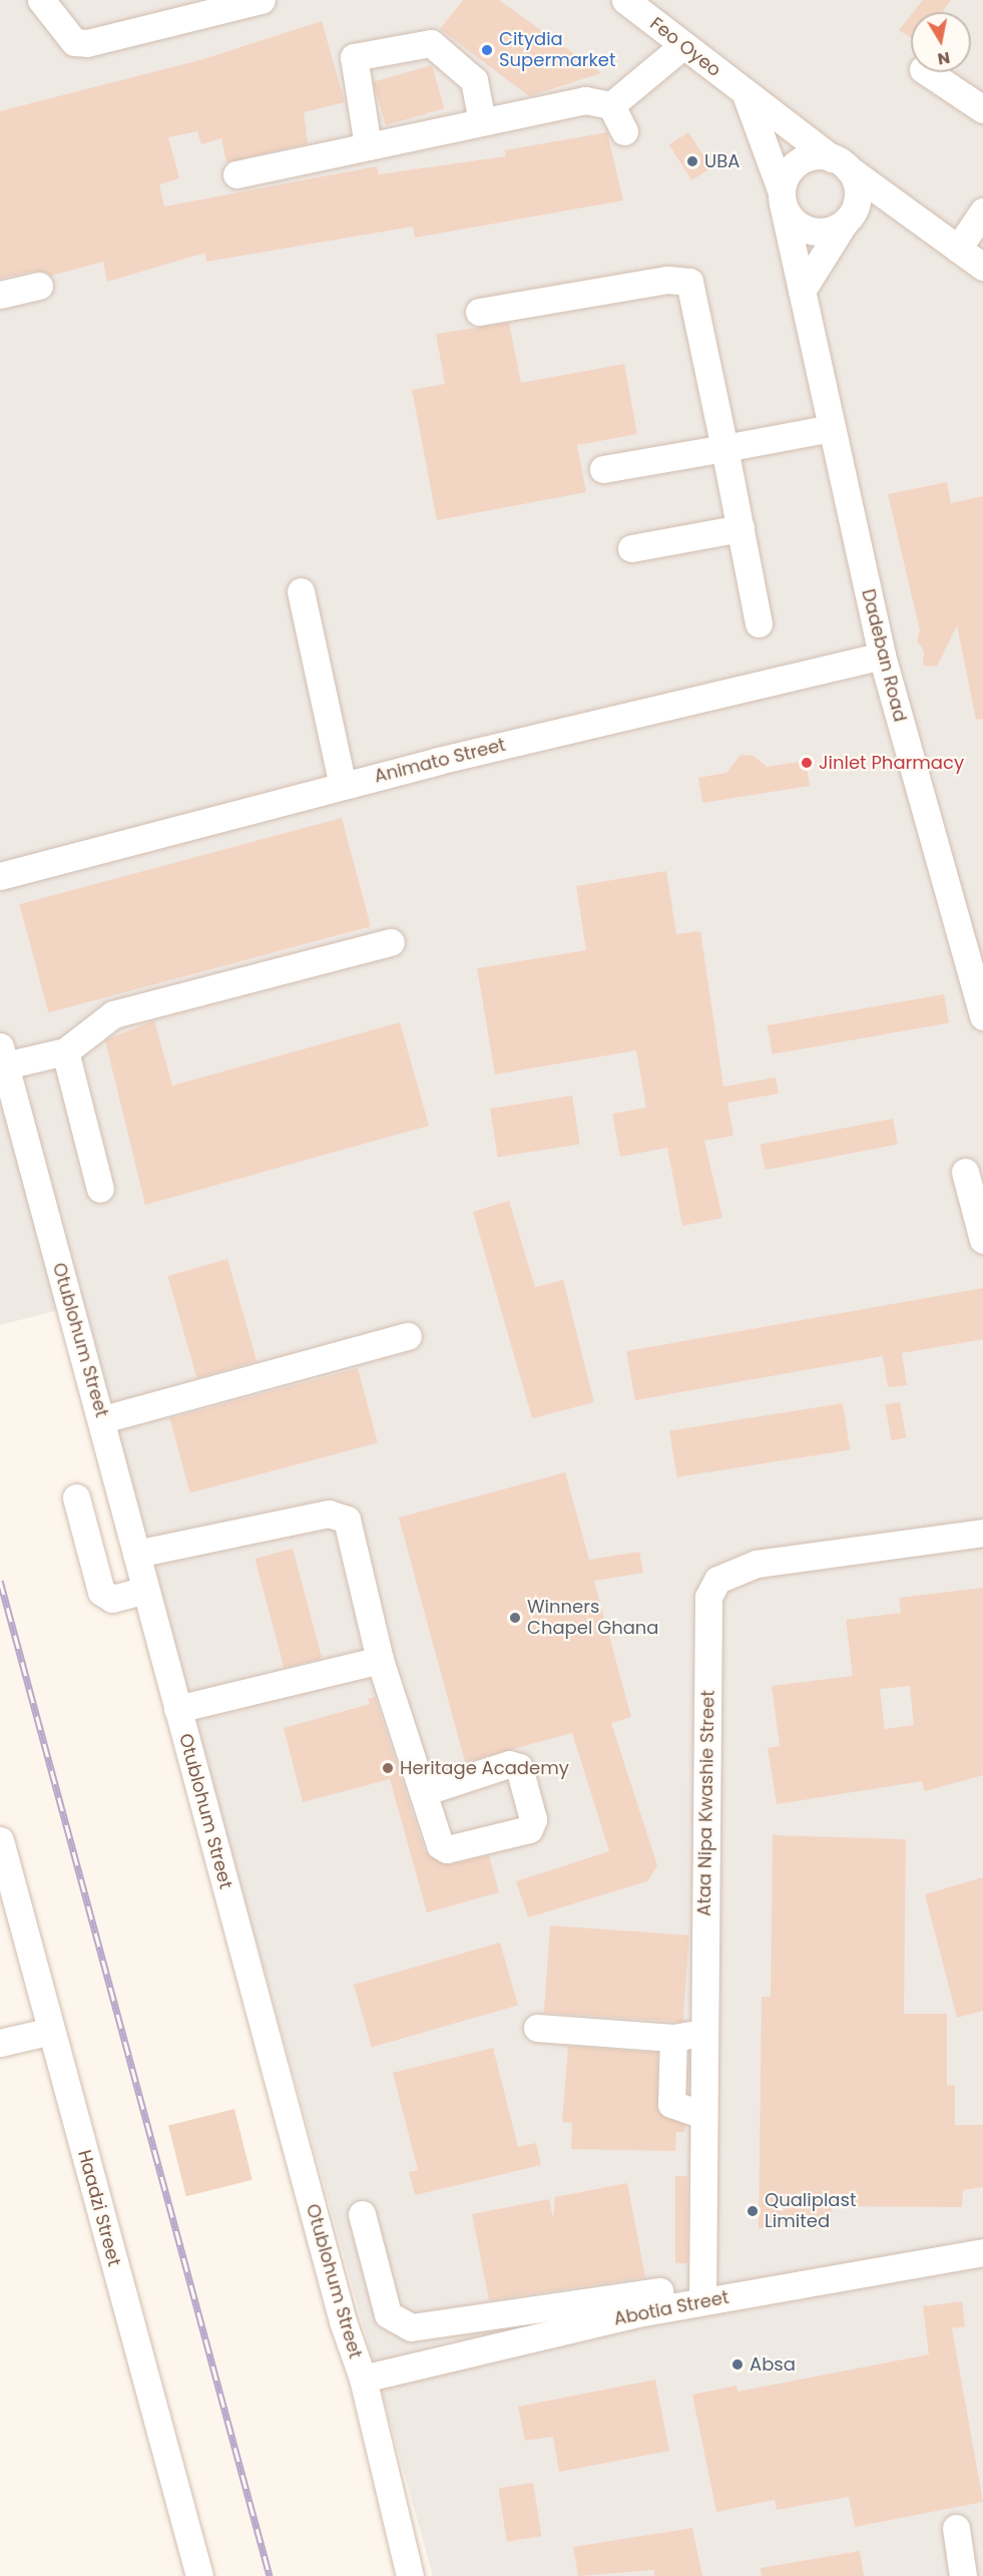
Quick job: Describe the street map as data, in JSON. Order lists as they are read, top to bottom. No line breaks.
{"streets":{"street":["Feo Oyeo","Dadeban Road","Animato Street","Otublohum Street","Ataa Nipa Kwashie Street","Haadzi Street","Abotia Street"]},"crossings":[["Feo Oyeo","Dadeban Road"],["Dadeban Road","Animato Street"],["Otublohum Street","Abotia Street"],["Ataa Nipa Kwashie Street","Abotia Street"]],"places":["Citydia Supermarket","UBA","Jinlet Pharmacy","Winners Chapel Ghana","Heritage Academy","Qualiplast Limited","Absa"],"north":"bottom"}
